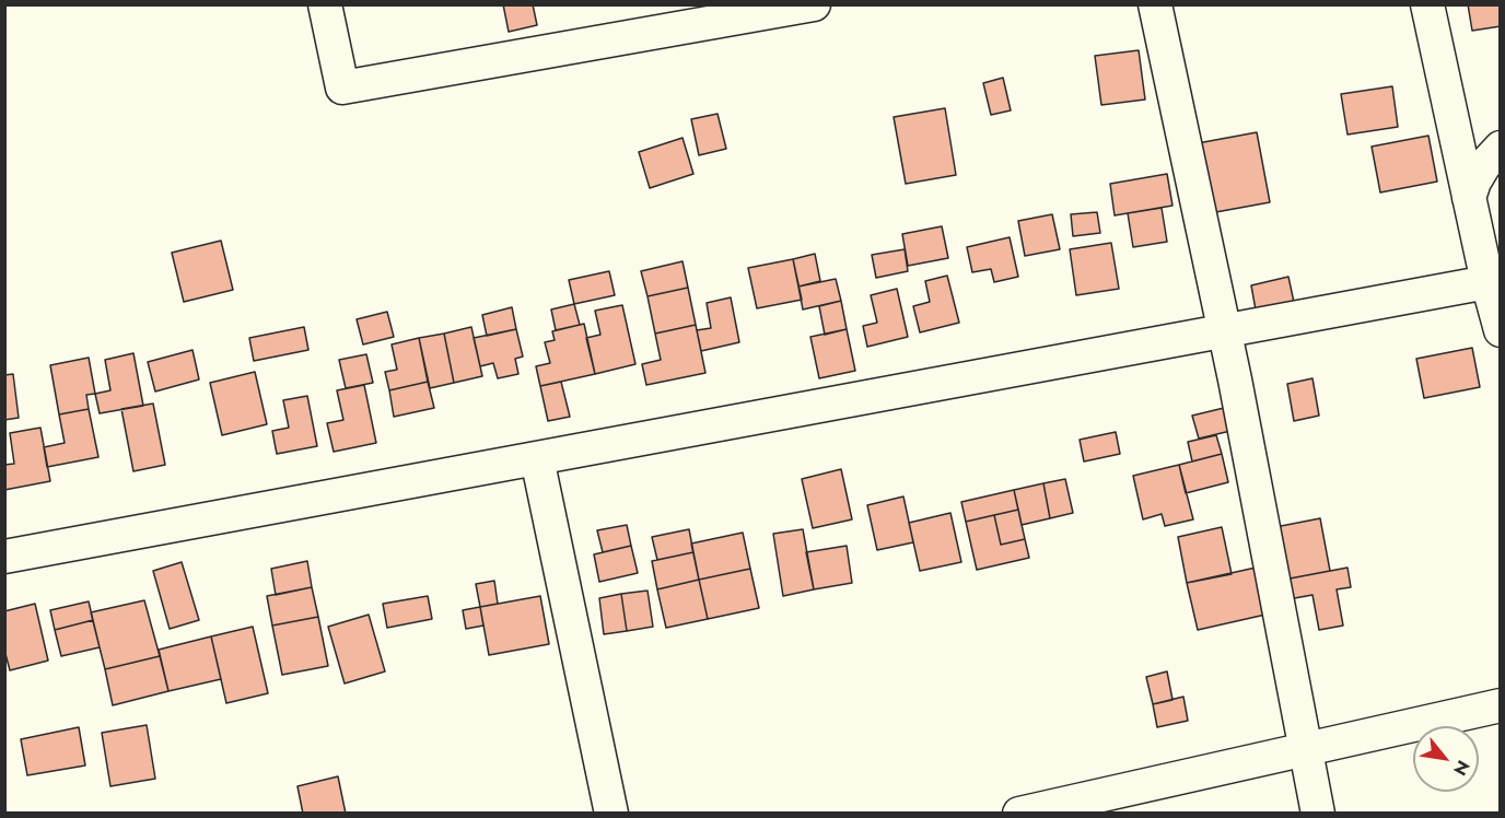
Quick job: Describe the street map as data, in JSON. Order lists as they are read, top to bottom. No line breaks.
{"north":"bottom right"}
